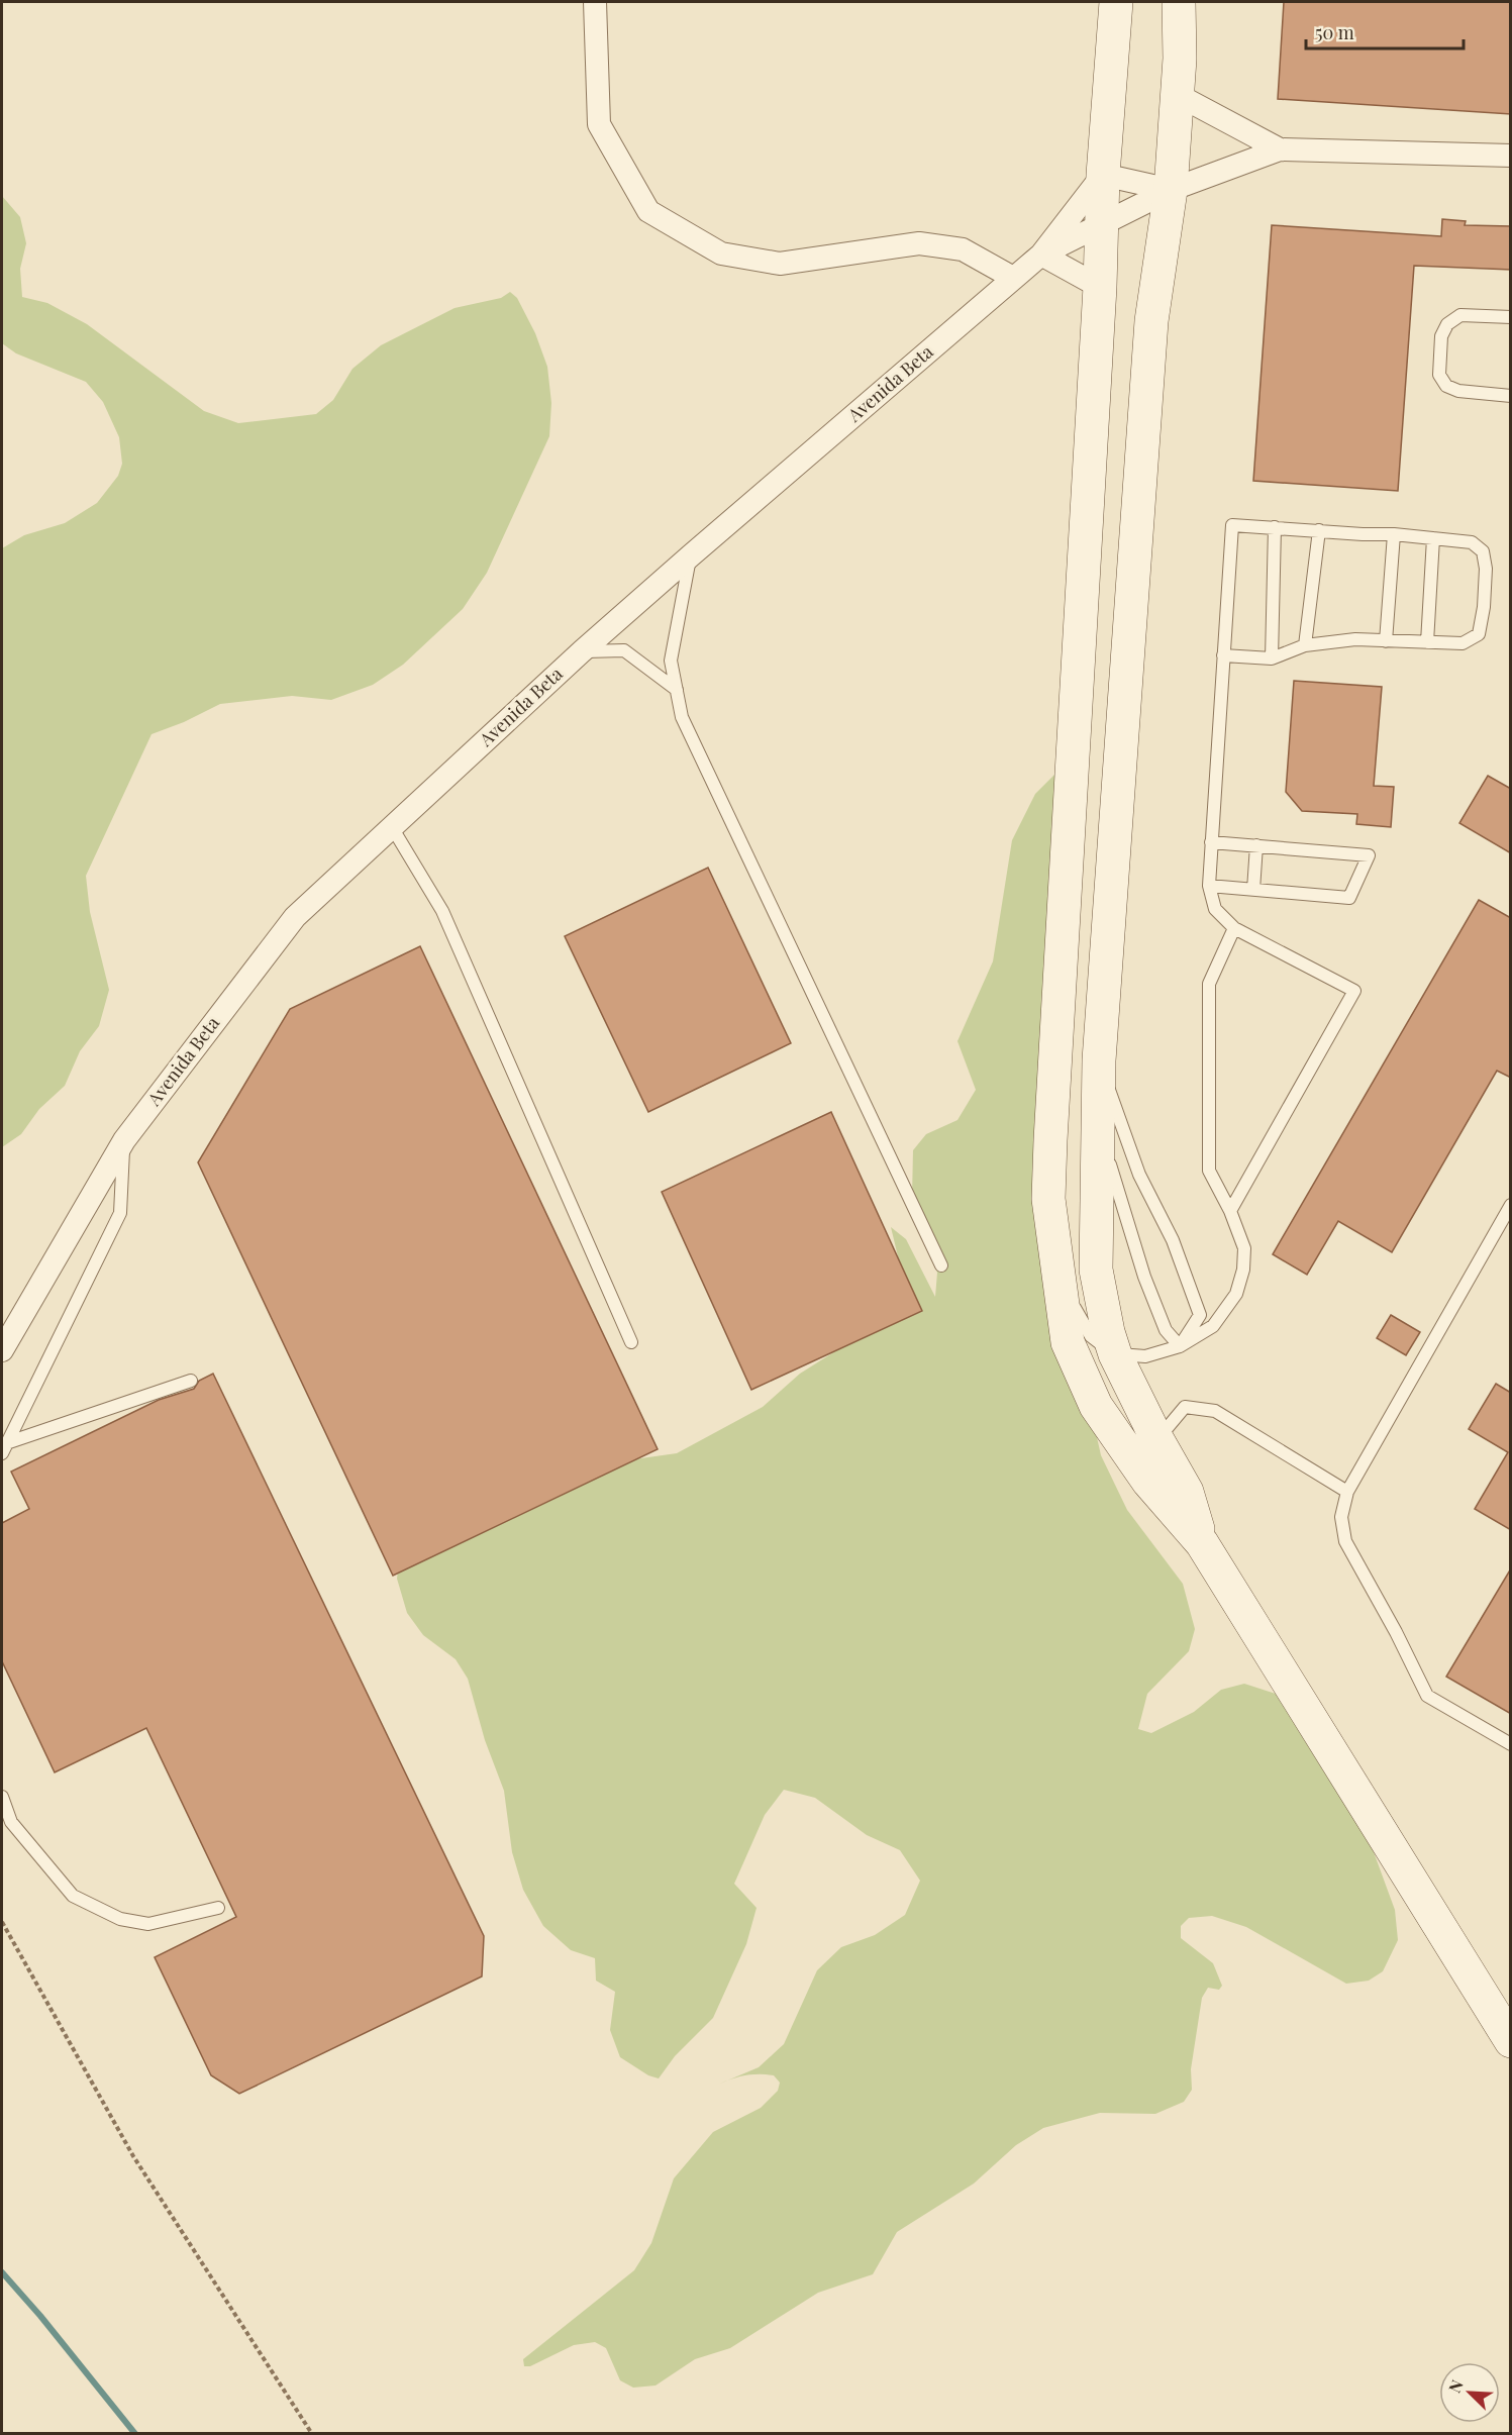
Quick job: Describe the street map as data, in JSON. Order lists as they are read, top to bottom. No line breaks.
{"streets":{"street":["Avenida Beta"]},"scale_bar":"50 m","north":"top left"}
